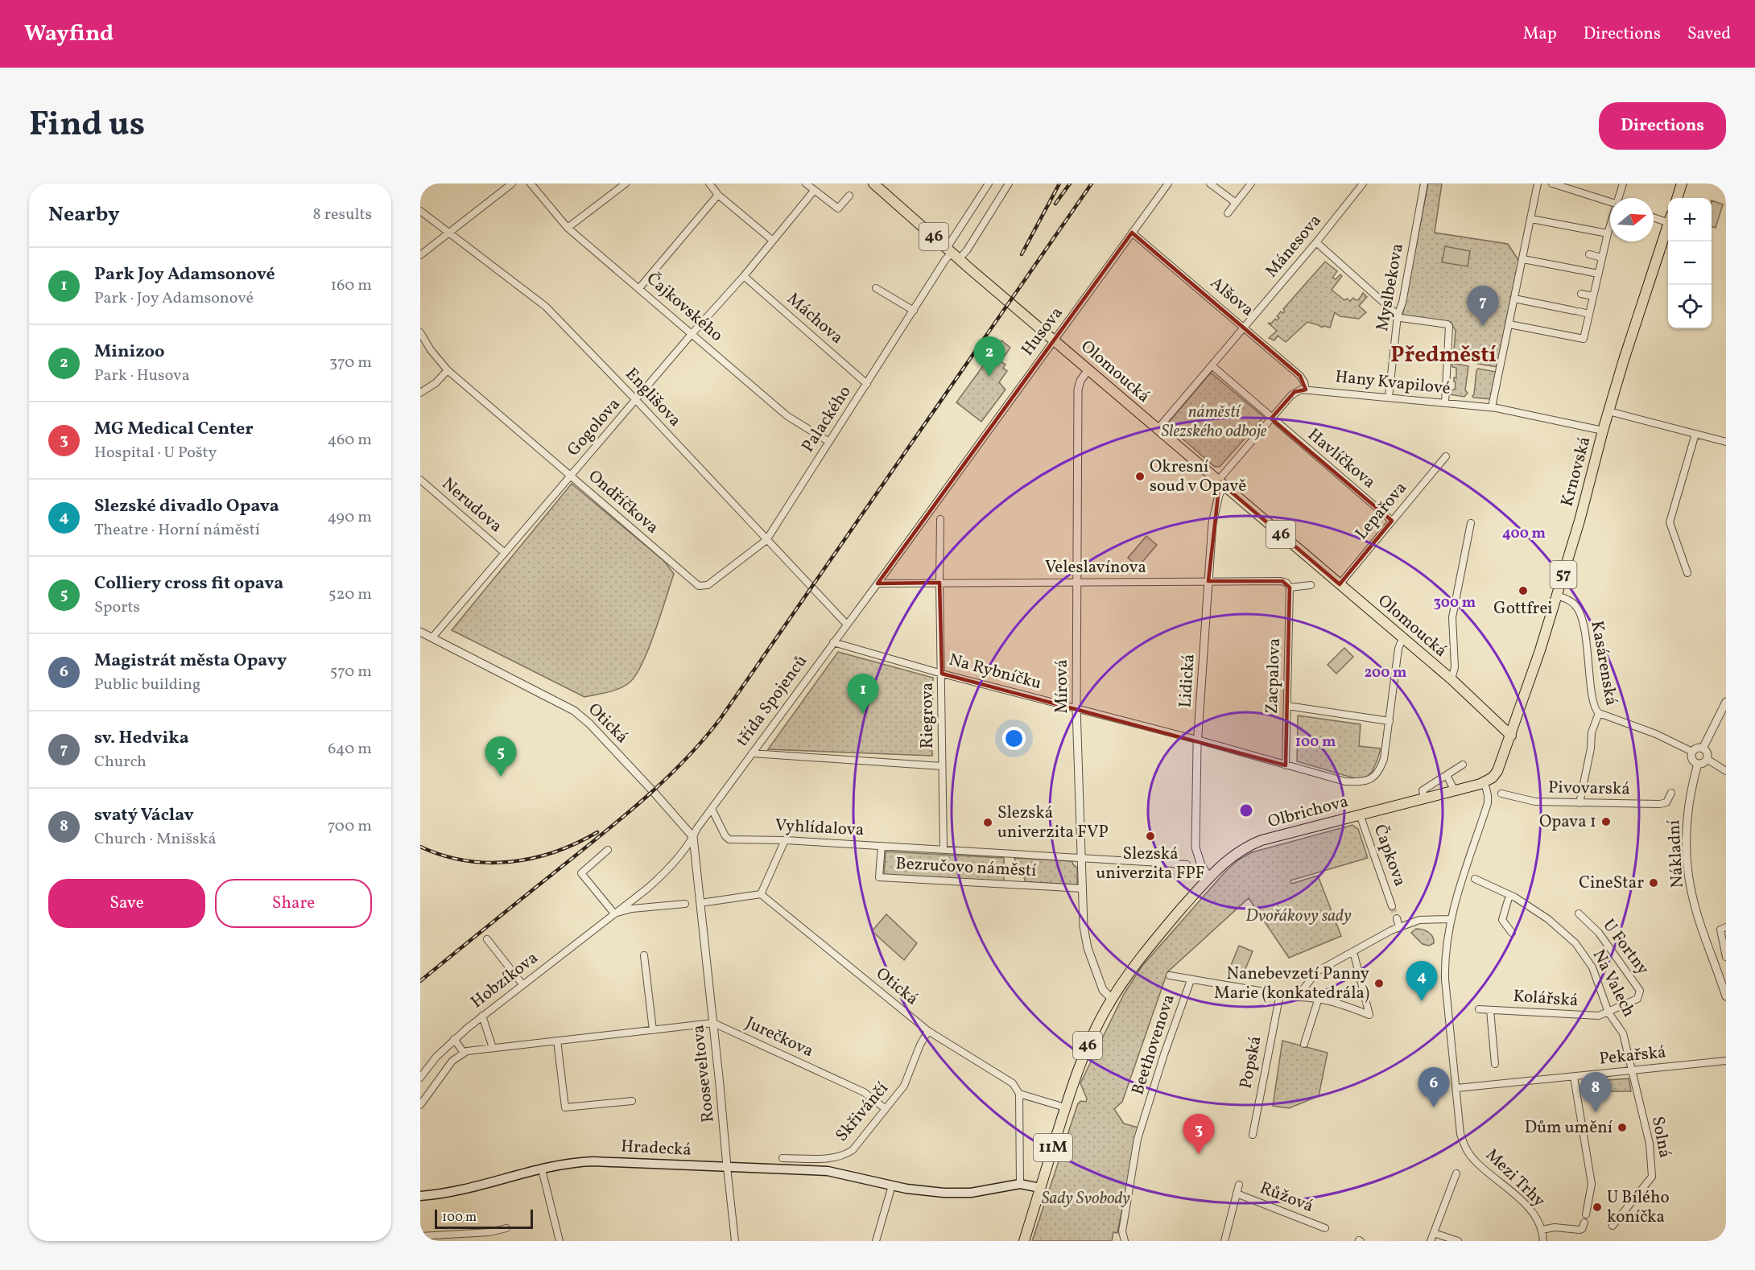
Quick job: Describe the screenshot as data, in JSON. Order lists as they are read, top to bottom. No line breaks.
{"streets":{"main road":["46","Olomoucká","Krnovská","57","Olbrichova","11M","Hradecká"],"street":["Mánesova","Myslbekova","Alšova","Čajkovského","Máchova","Husova","Hany Kvapilové","Englišova","Palackého","Gogolova","Havlíčkova","Ondříčkova","Nerudova","Lepařova","Veleslavínova","Kasárenská","Na Rybníčku","Zacpalova","Lidická","Mírová","třída Spojenců","Riegrova","Otická","Pivovarská","Vyhlídalova","Nákladní","Čapkova","Bezručovo náměstí","U Fortny","Hobzíkova","Na Valech","Kolářská","Jurečkova","Beethovenova","Pekařská","Popská","Rooseveltova","Skřivánčí","Solná","Mezi Trhy","Růžová"]},"crossings":[["Mánesova","Alšova"],["Myslbekova","Hany Kvapilové"],["Alšova","Husova"],["Alšova","Hany Kvapilové"],["Čajkovského","Palackého"],["Čajkovského","Gogolova"],["Máchova","Palackého"],["Máchova","Gogolova"],["Husova","Olomoucká"],["Husova","Veleslavínova"],["Husova","třída Spojenců"],["Olomoucká","Palackého"],["Olomoucká","Krnovská"],["Olomoucká","Lepařova"],["Olomoucká","Lidická"],["Olomoucká","Mírová"],["Hany Kvapilové","Krnovská"],["Englišova","Palackého"],["Englišova","Gogolova"],["Englišova","třída Spojenců"],["Palackého","Ondříčkova"],["Gogolova","Ondříčkova"],["Gogolova","Nerudova"],["Gogolova","Otická"],["Havlíčkova","Lepařova"],["Krnovská","Kasárenská"],["Krnovská","Olbrichova"],["Veleslavínova","Zacpalova"],["Veleslavínova","Lidická"],["Veleslavínova","Mírová"],["Veleslavínova","třída Spojenců"],["Veleslavínova","Riegrova"],["Kasárenská","Pivovarská"],["Na Rybníčku","Zacpalova"],["Na Rybníčku","Lidická"],["Na Rybníčku","Mírová"],["Na Rybníčku","třída Spojenců"],["Na Rybníčku","Riegrova"],["Lidická","Olbrichova"],["Mírová","Olbrichova"],["Mírová","Bezručovo náměstí"],["třída Spojenců","Otická"],["třída Spojenců","Vyhlídalova"],["třída Spojenců","Hobzíkova"],["Riegrova","Vyhlídalova"],["Riegrova","Bezručovo náměstí"],["Otická","Hobzíkova"],["Otická","Skřivánčí"],["Olbrichova","Čapkova"],["Olbrichova","11M"],["Vyhlídalova","Bezručovo náměstí"],["U Fortny","Na Valech"],["U Fortny","Kolářská"],["Na Valech","Kolářská"],["Na Valech","Pekařská"],["Na Valech","Solná"],["Jurečkova","Rooseveltova"],["Jurečkova","Skřivánčí"],["Pekařská","Solná"],["Pekařská","Mezi Trhy"],["Rooseveltova","Hradecká"],["11M","Hradecká"]],"districts":["Předměstí"],"parks":["náměstí Slezského odboje","Dvořákovy sady","Sady Svobody"],"places":["Okresní soud v Opavě","Gottfrei","Opava 1","Slezská univerzita FVP","Slezská univerzita FPF","CineStar","Nanebevzetí Panny Marie (konkatedrála)","Dům umění","U Bílého koníčka"],"scale_bar":"100 m","north":"right","page":{"header":"Wayfind","nav":["Map","Directions","Saved"],"title":"Find us","buttons":["Directions",["Save","Share"]],"heading":["Nearby","8 results"],"map_buttons":["+","−"],"list":[{"mark":"1","name":"Park Joy Adamsonové","note":"Park · Joy Adamsonové","value":"160 m"},{"mark":"2","name":"Minizoo","note":"Park · Husova","value":"370 m"},{"mark":"3","name":"MG Medical Center","note":"Hospital · U Pošty","value":"460 m"},{"mark":"4","name":"Slezské divadlo Opava","note":"Theatre · Horní náměstí","value":"490 m"},{"mark":"5","name":"Colliery cross fit opava","note":"Sports","value":"520 m"},{"mark":"6","name":"Magistrát města Opavy","note":"Public building","value":"570 m"},{"mark":"7","name":"sv. Hedvika","note":"Church","value":"640 m"},{"mark":"8","name":"svatý Václav","note":"Church · Mnišská","value":"700 m"}],"pins":["7","2","1","5","4","6","8","3"],"scale":"100 m"},"rings":["400 m","300 m","200 m","100 m"]}
